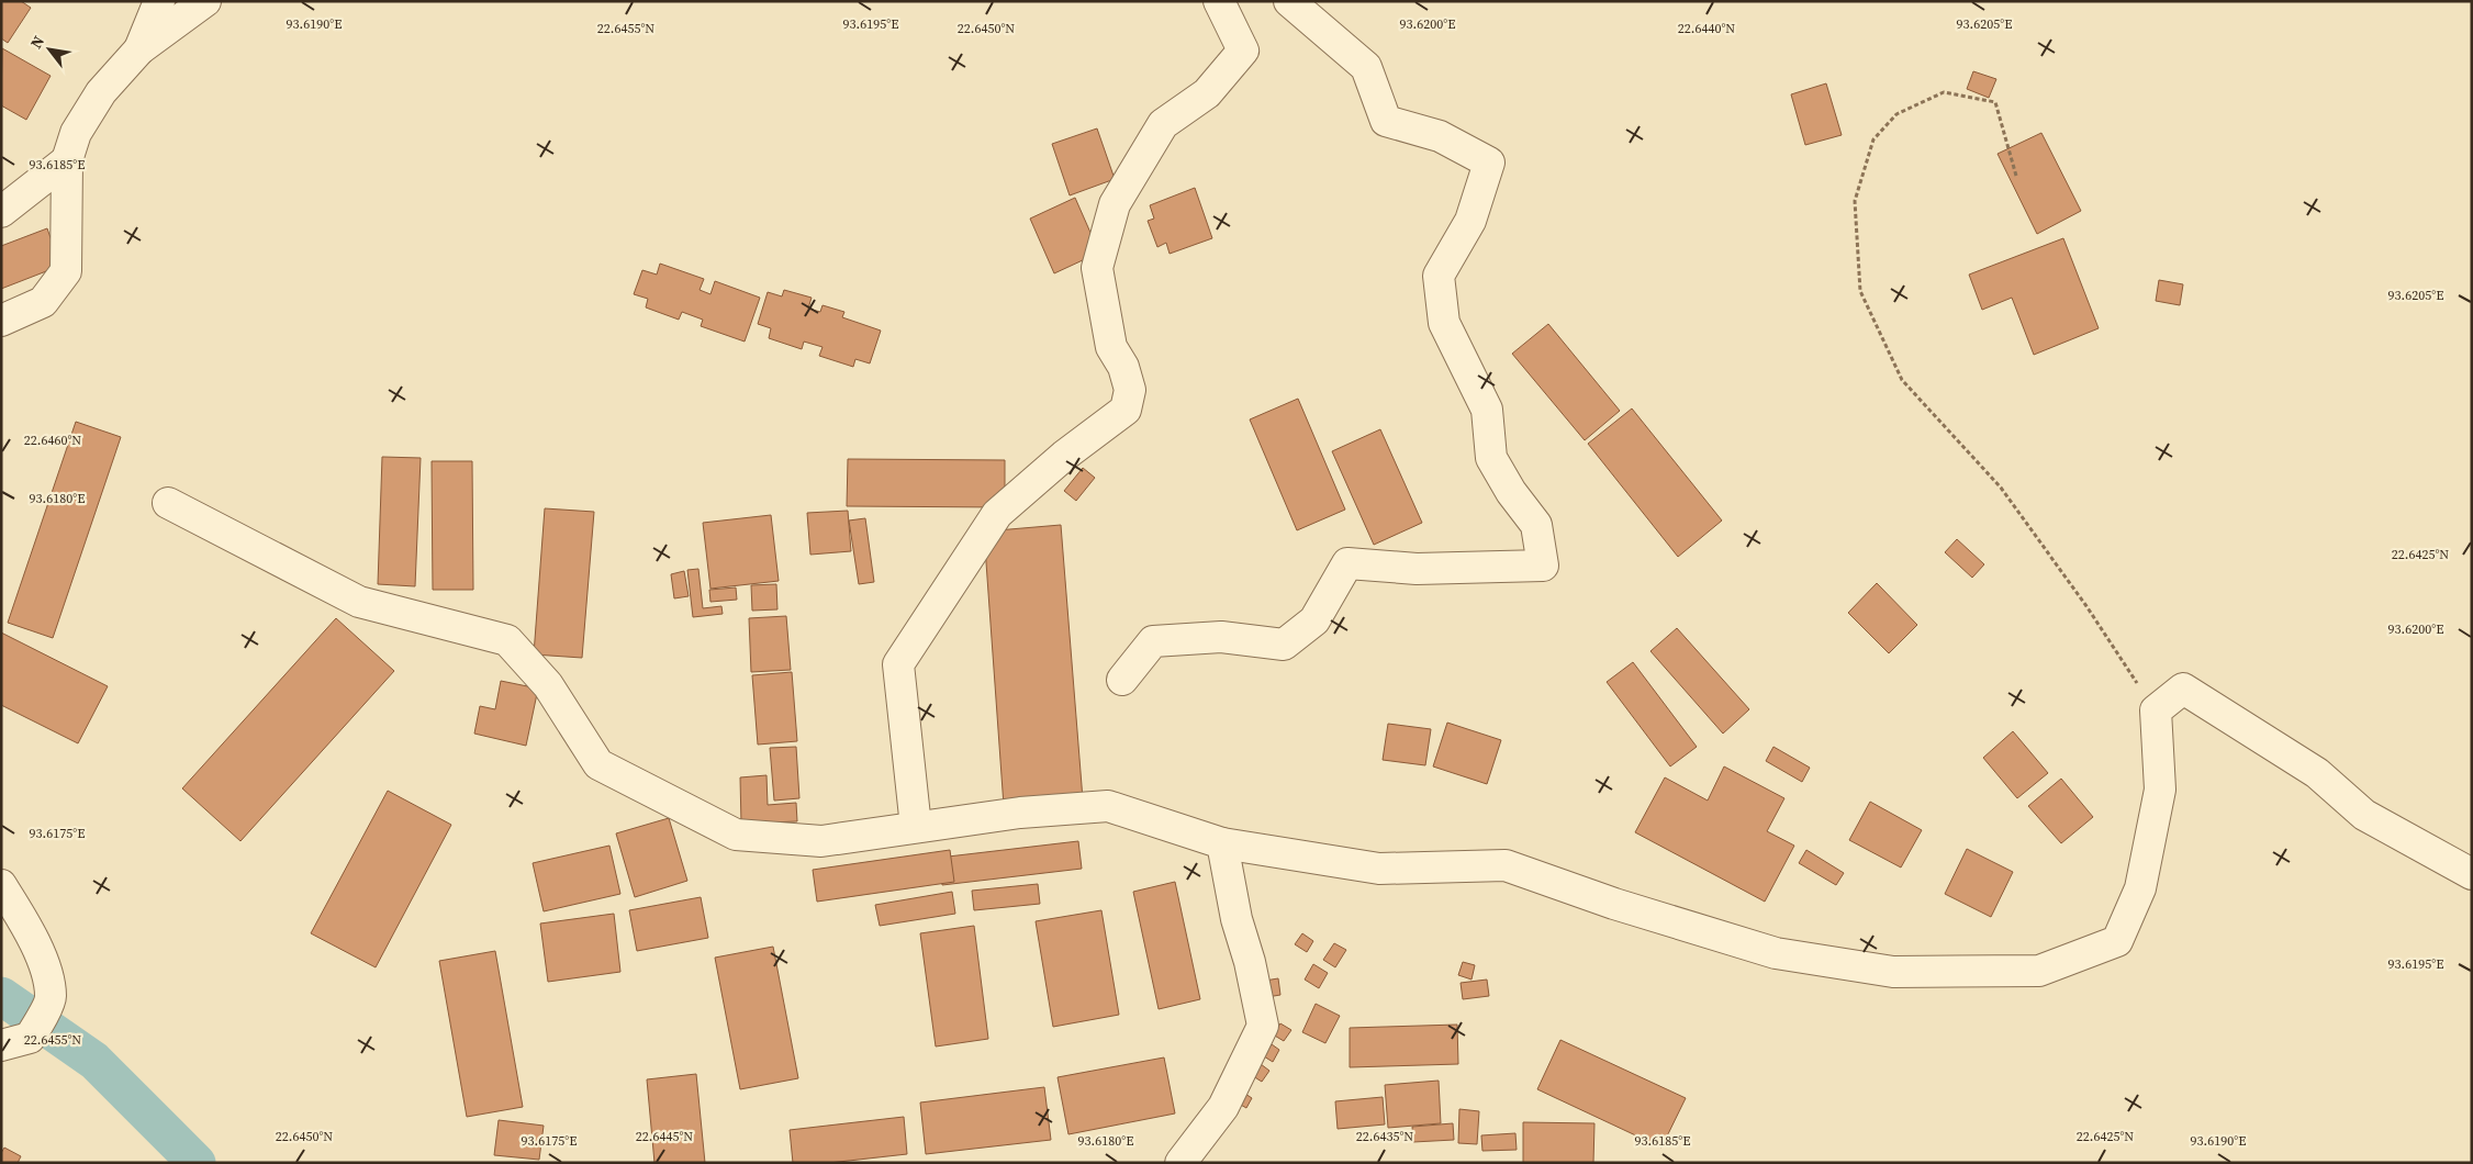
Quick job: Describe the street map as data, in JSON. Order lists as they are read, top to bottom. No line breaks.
{"north":"top left","coordinates":["93.6190°E","93.6195°E","93.6200°E","93.6205°E","22.6455°N","22.6440°N","22.6450°N","93.6185°E","22.6460°N","93.6180°E","22.6425°N","93.6175°E","22.6445°N","22.6435°N"]}
